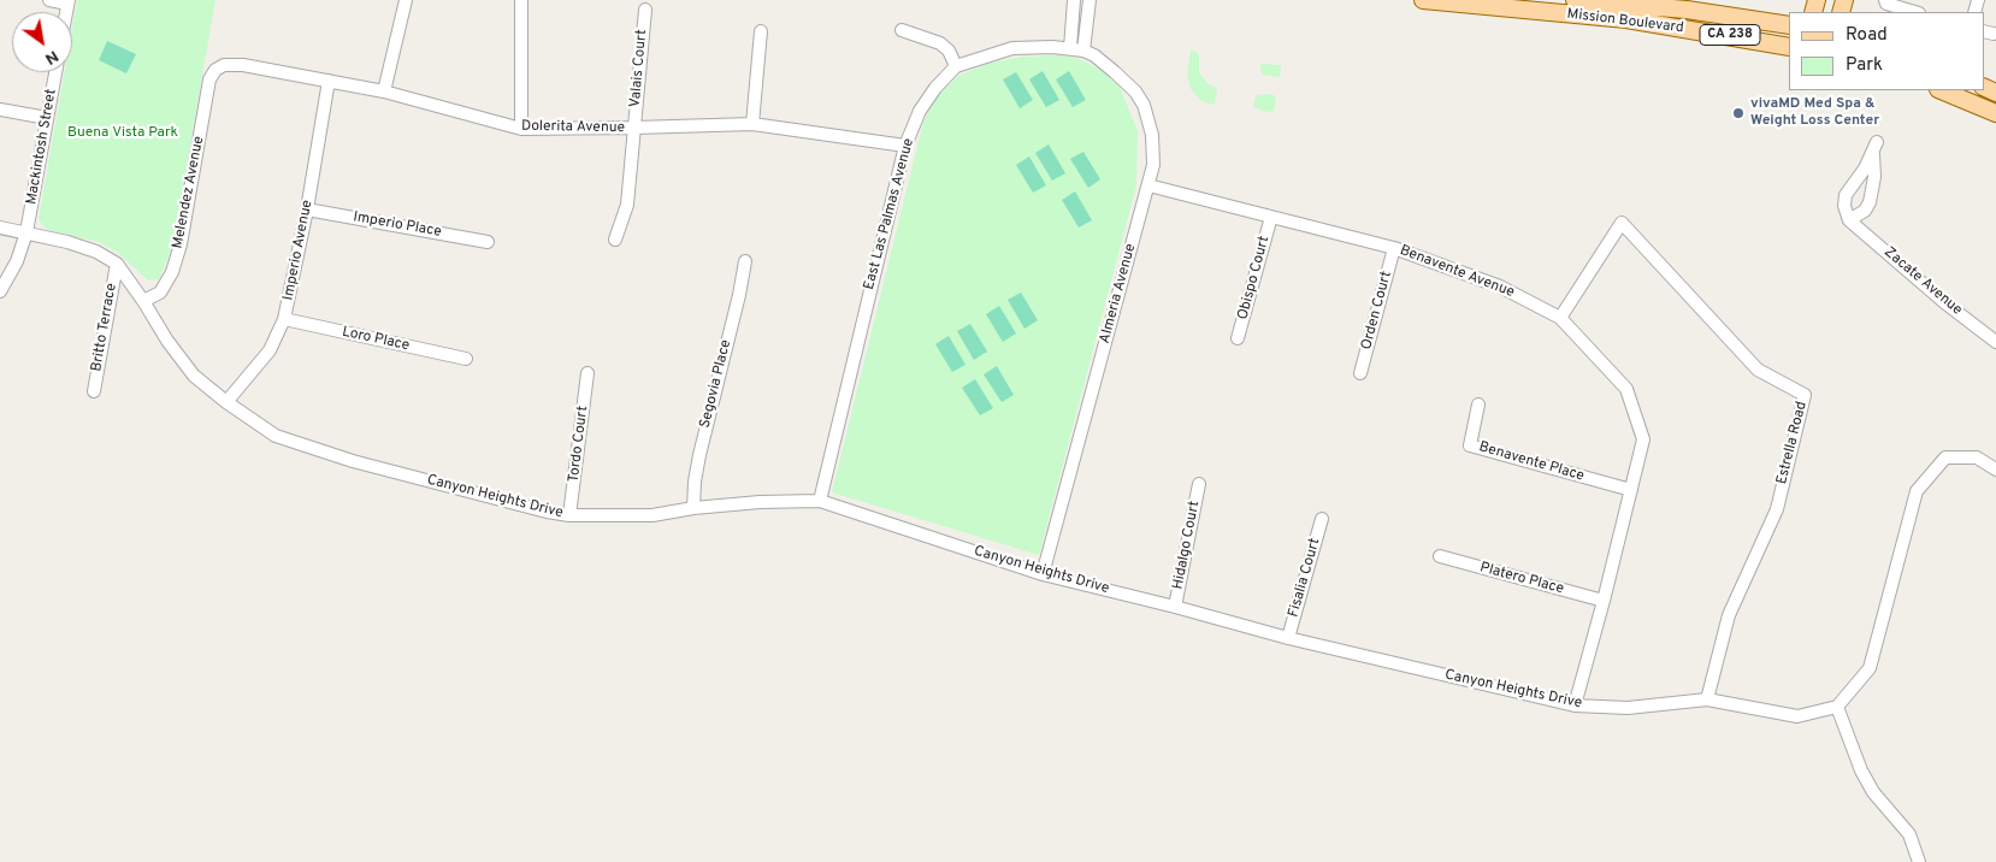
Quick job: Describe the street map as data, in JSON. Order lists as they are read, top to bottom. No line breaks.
{"streets":{"main road":["Mission Boulevard","CA 238"],"street":["Valais Court","Dolerita Avenue","Mackintosh Street","Melendez Avenue","East Las Palmas Avenue","Imperio Place","Imperio Avenue","Benavente Avenue","Obispo Court","Zacate Avenue","Almeria Avenue","Orden Court","Britto Terrace","Loro Place","Segovia Place","Estrella Road","Tordo Court","Benavente Place","Canyon Heights Drive","Hidalgo Court","Fisalia Court","Platero Place"]},"crossings":[["Valais Court","Dolerita Avenue"],["Dolerita Avenue","Melendez Avenue"],["Dolerita Avenue","East Las Palmas Avenue"],["Dolerita Avenue","Imperio Avenue"],["Mackintosh Street","Canyon Heights Drive"],["Melendez Avenue","Canyon Heights Drive"],["East Las Palmas Avenue","Almeria Avenue"],["East Las Palmas Avenue","Canyon Heights Drive"],["Imperio Place","Imperio Avenue"],["Imperio Avenue","Loro Place"],["Imperio Avenue","Canyon Heights Drive"],["Benavente Avenue","Obispo Court"],["Benavente Avenue","Almeria Avenue"],["Benavente Avenue","Orden Court"],["Benavente Avenue","Estrella Road"],["Benavente Avenue","Benavente Place"],["Benavente Avenue","Canyon Heights Drive"],["Benavente Avenue","Platero Place"],["Almeria Avenue","Canyon Heights Drive"],["Britto Terrace","Canyon Heights Drive"],["Segovia Place","Canyon Heights Drive"],["Estrella Road","Canyon Heights Drive"],["Tordo Court","Canyon Heights Drive"],["Canyon Heights Drive","Hidalgo Court"],["Canyon Heights Drive","Fisalia Court"]],"parks":["Buena Vista Park"],"places":["vivaMD Med Spa & Weight Loss Center"],"legend":["Road","Park"],"north":"bottom right"}
